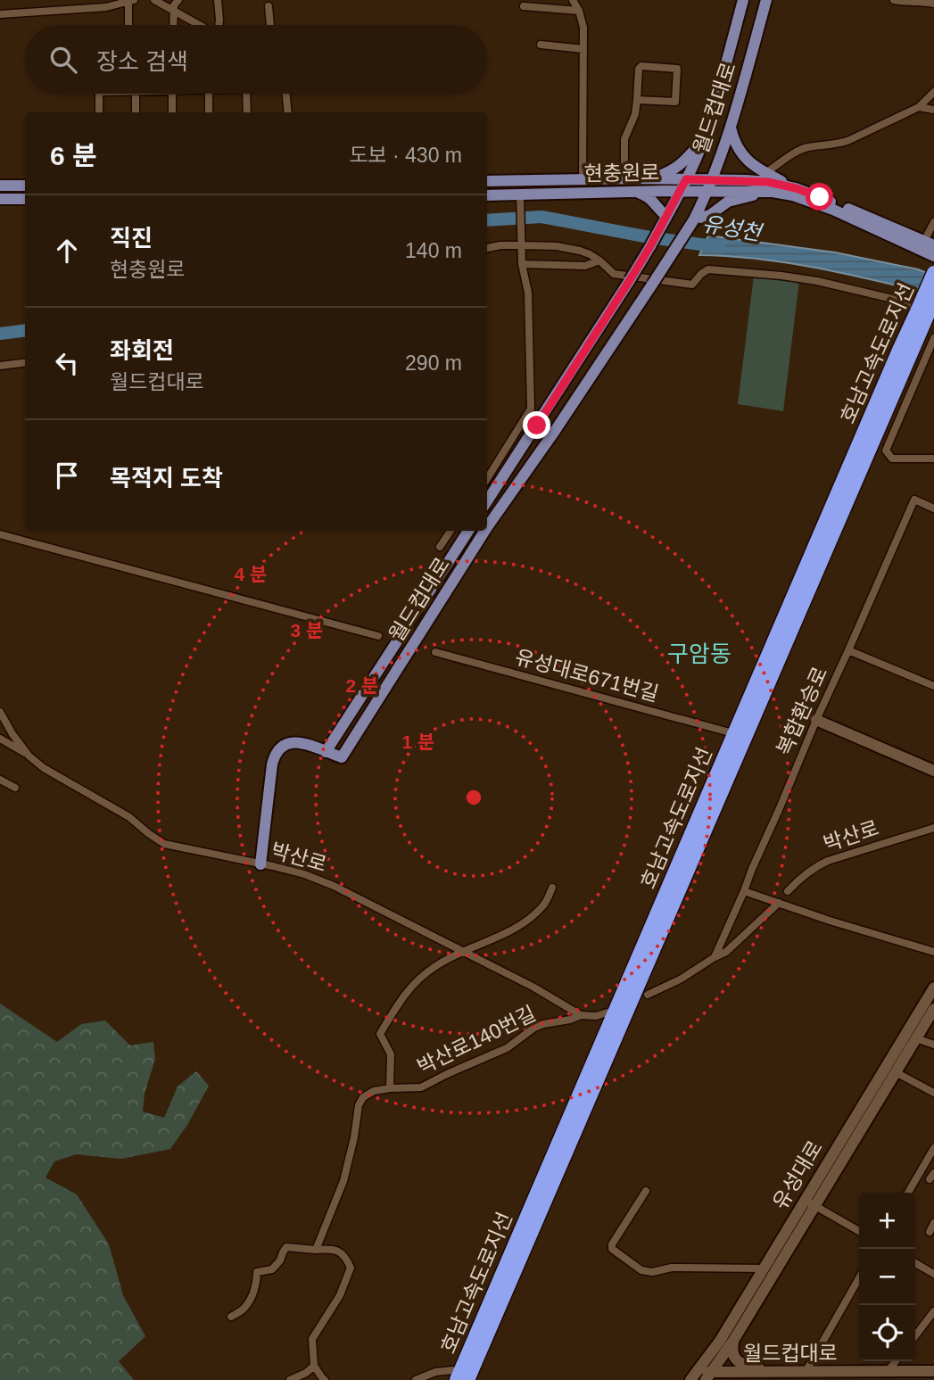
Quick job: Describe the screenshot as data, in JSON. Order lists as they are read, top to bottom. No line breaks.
{"streets":{"highway":["호남고속도로지선"],"main road":["월드컵대로","현충원로"],"street":["유성대로671번길","복합환승로","박산로","박산로140번길","유성대로"]},"crossings":[["월드컵대로","현충원로"],["월드컵대로","유성대로"],["박산로","박산로140번길"]],"districts":["구암동"],"water":["유성천"],"page":{"search":"장소 검색","heading":["6 분","도보 · 430 m"],"list":[["직진","현충원로","140 m"],["좌회전","월드컵대로","290 m"],"목적지 도착"],"map_buttons":["+","−"]},"rings":["4 분","3 분","2 분","1 분"]}
